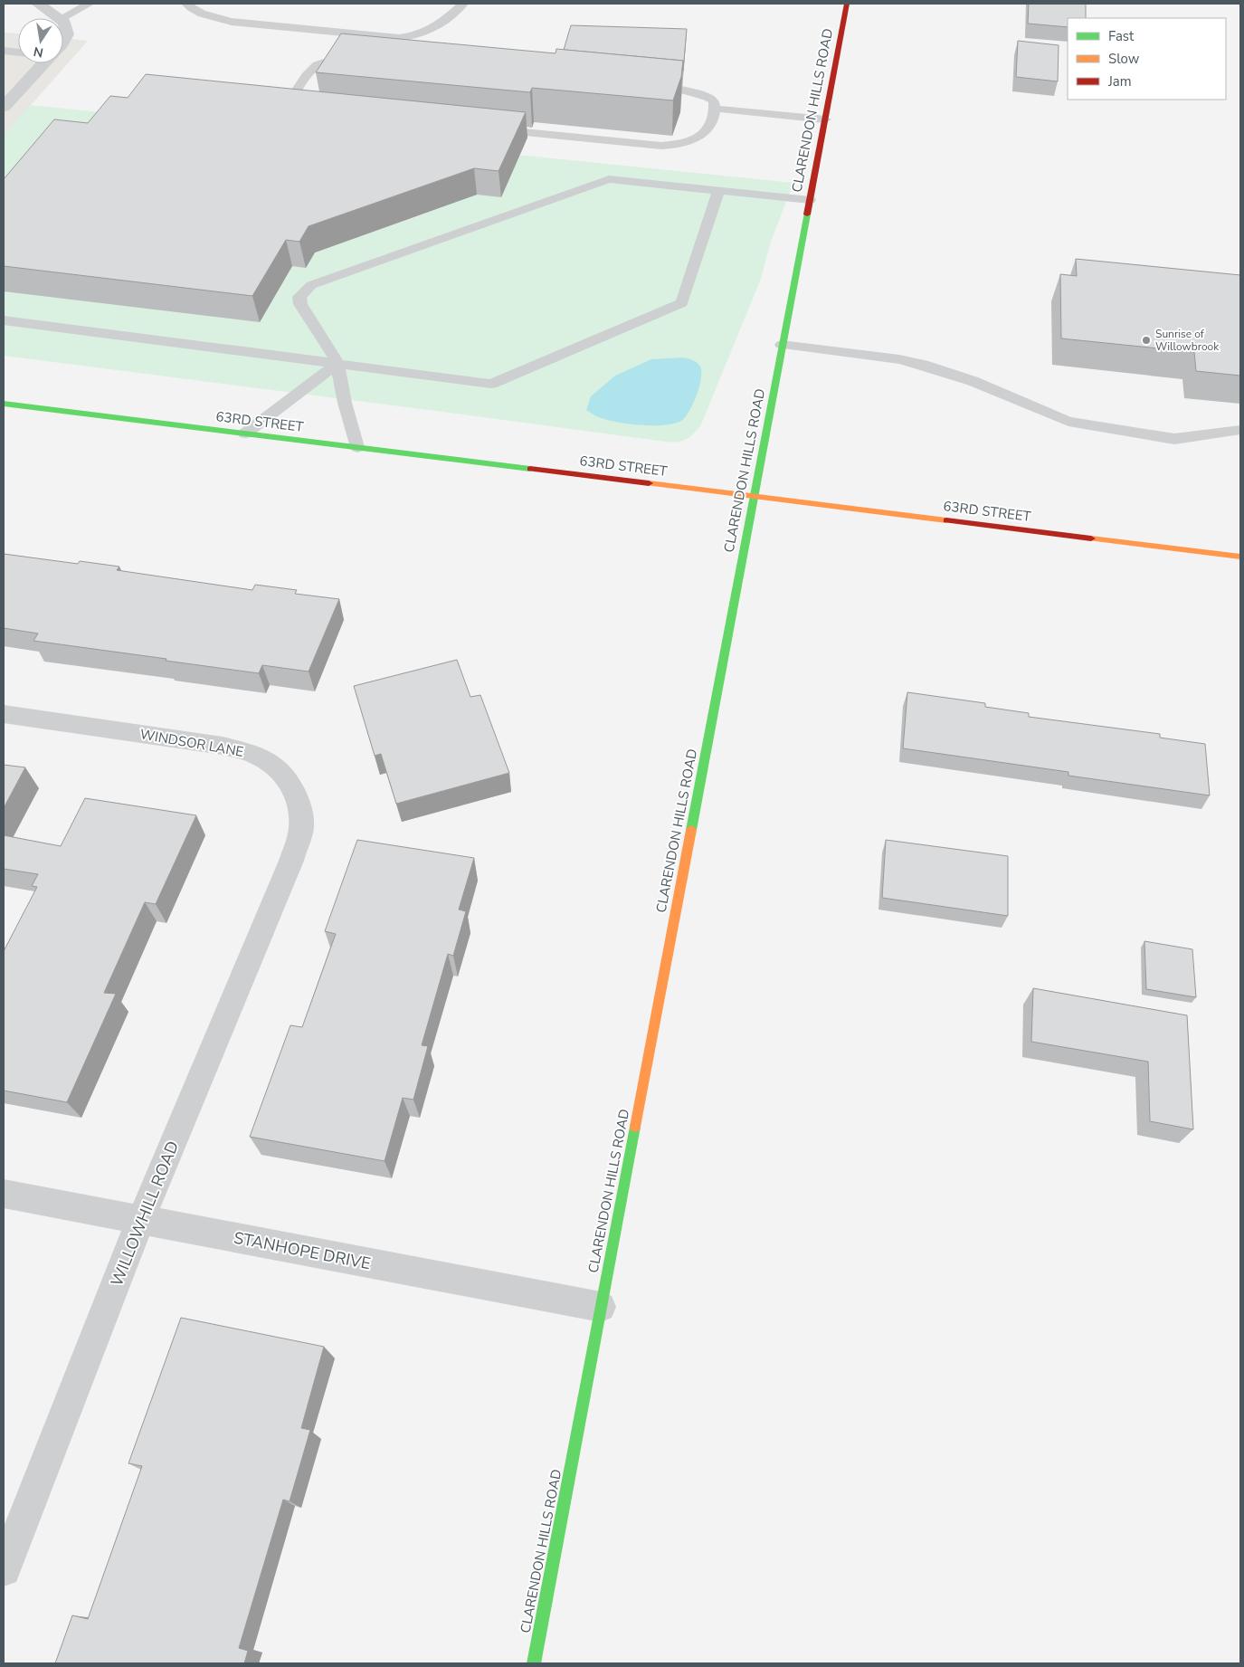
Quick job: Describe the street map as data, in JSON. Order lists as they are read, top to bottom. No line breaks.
{"streets":{"street":["CLARENDON HILLS ROAD","63RD STREET","WINDSOR LANE","WILLOWHILL ROAD","STANHOPE DRIVE"]},"crossings":[["CLARENDON HILLS ROAD","63RD STREET"],["CLARENDON HILLS ROAD","STANHOPE DRIVE"],["WINDSOR LANE","WILLOWHILL ROAD"],["WILLOWHILL ROAD","STANHOPE DRIVE"]],"places":["Sunrise of Willowbrook"],"legend":["Fast","Slow","Jam"],"north":"bottom"}
